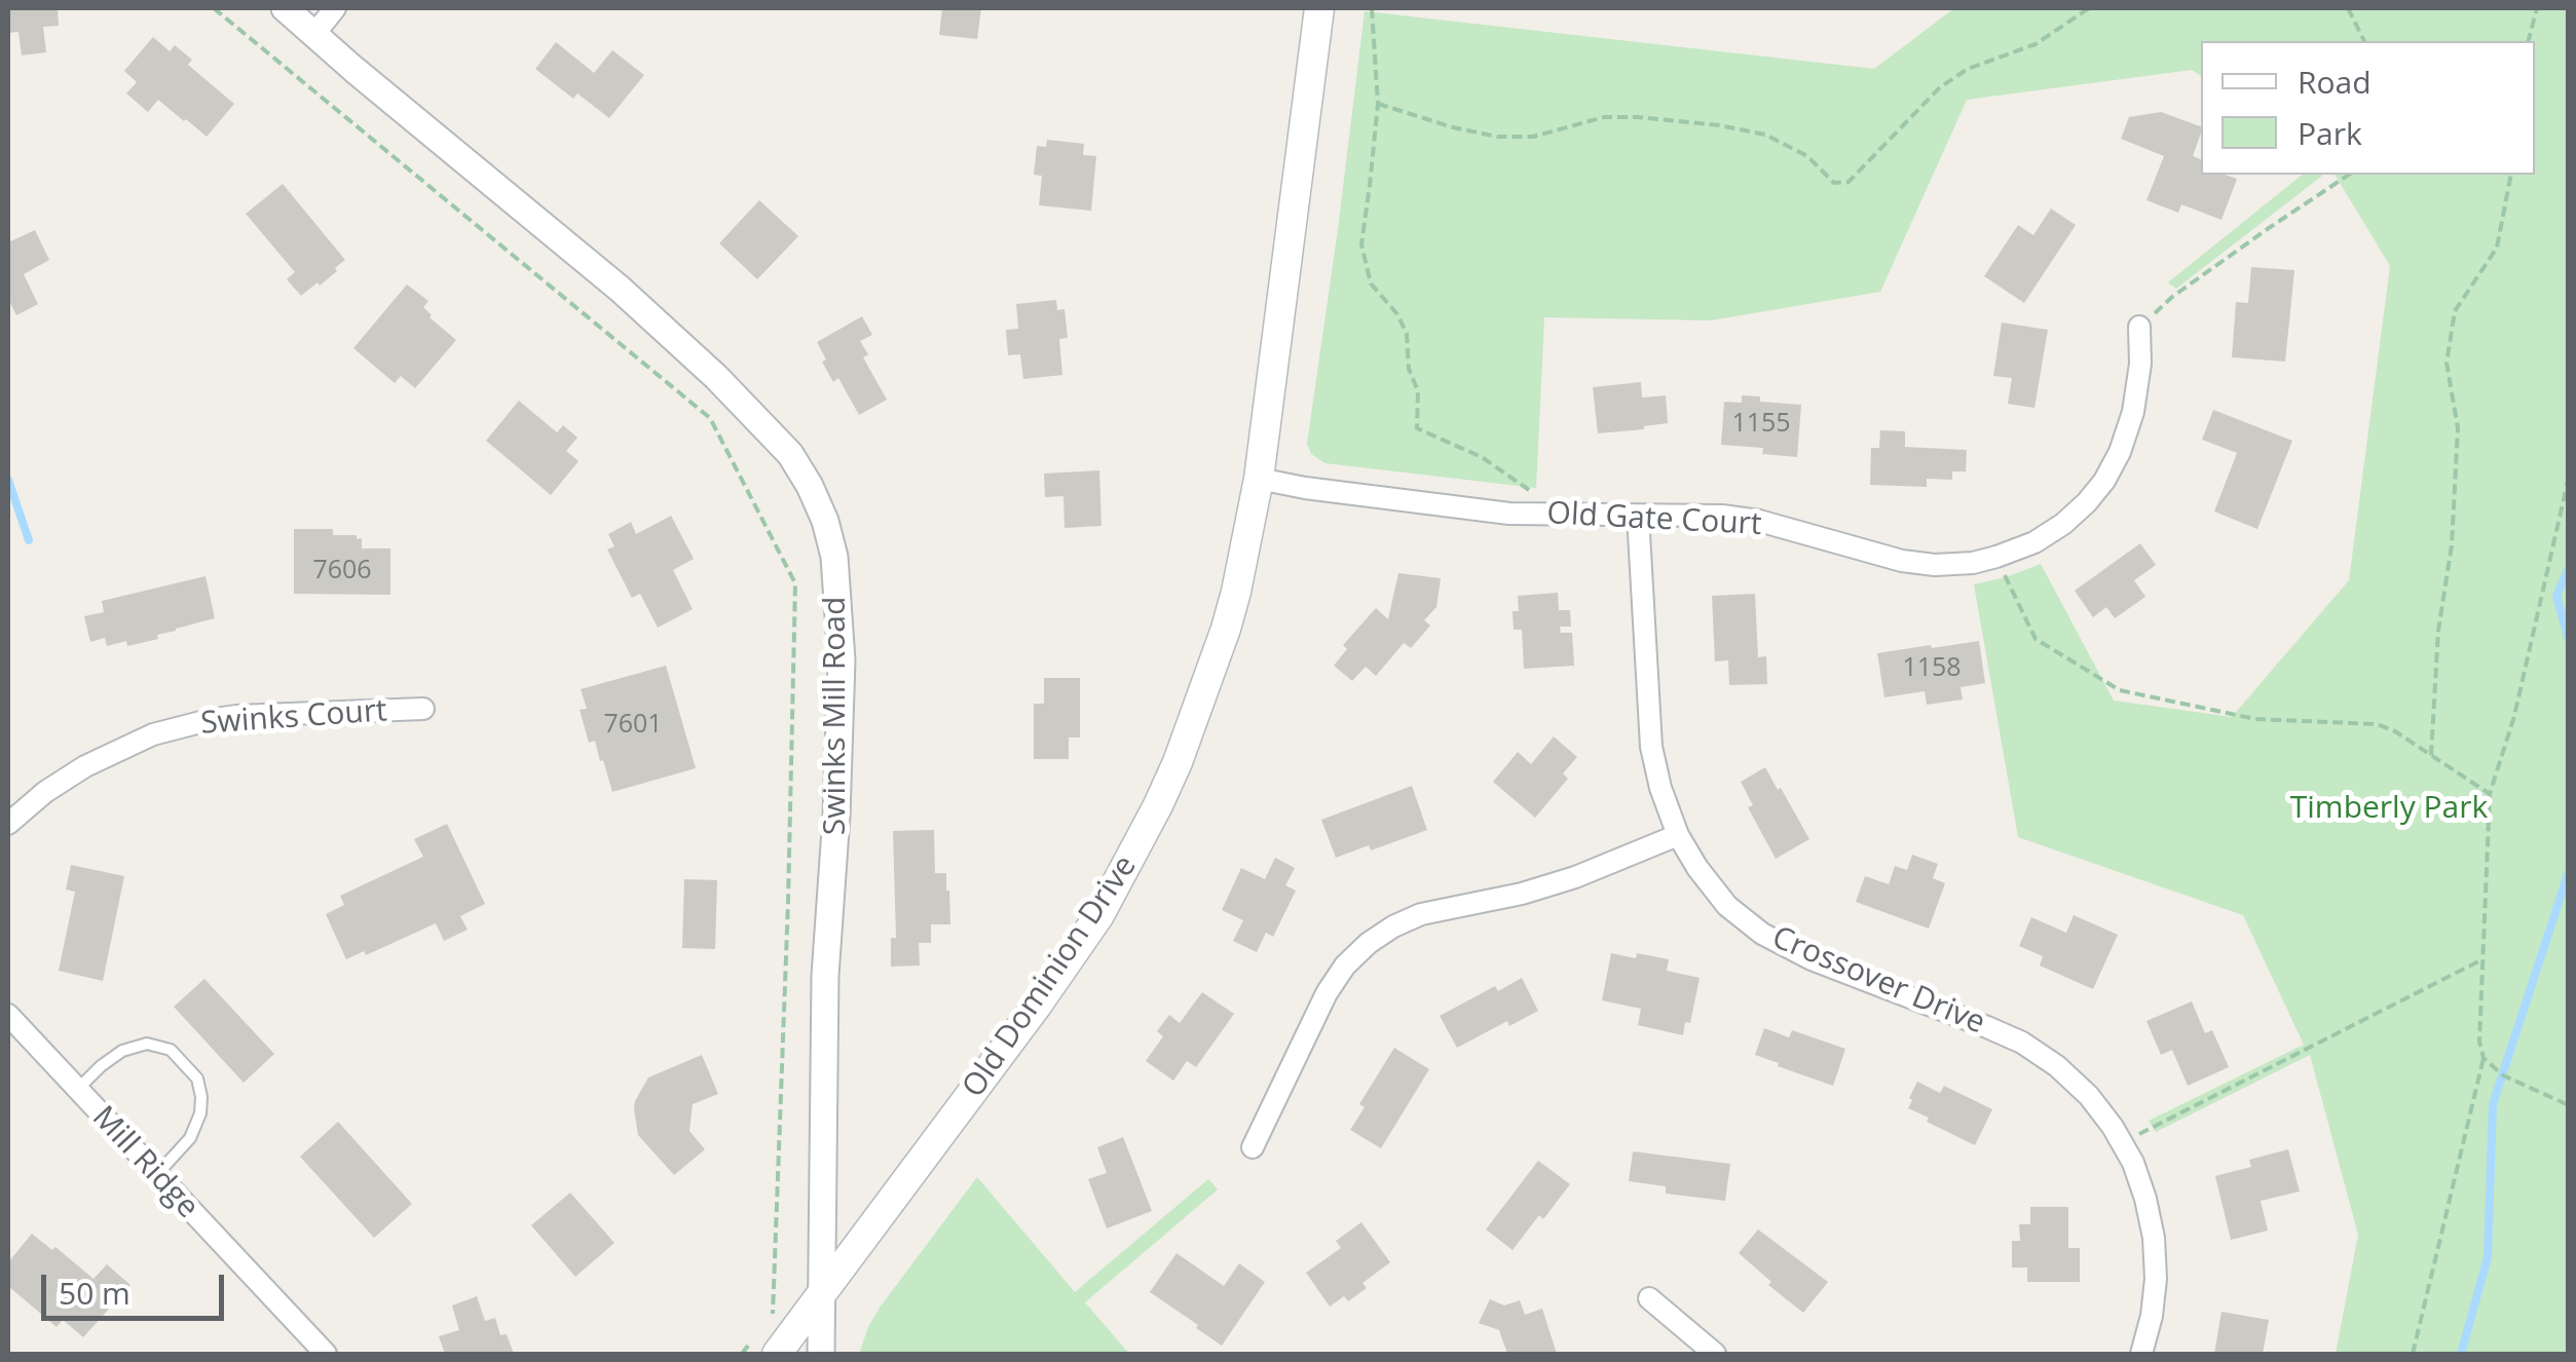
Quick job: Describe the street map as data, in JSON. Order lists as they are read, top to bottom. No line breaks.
{"streets":{"main road":["Old Dominion Drive"],"street":["Old Gate Court","Swinks Mill Road","Swinks Court","Crossover Drive","Mill Ridge"]},"crossings":[["Old Gate Court","Old Dominion Drive"],["Old Gate Court","Crossover Drive"],["Swinks Mill Road","Old Dominion Drive"]],"parks":["Timberly Park"],"house_numbers":["1155","7606","1158","7601"],"legend":["Road","Park"],"scale_bar":"50 m"}
